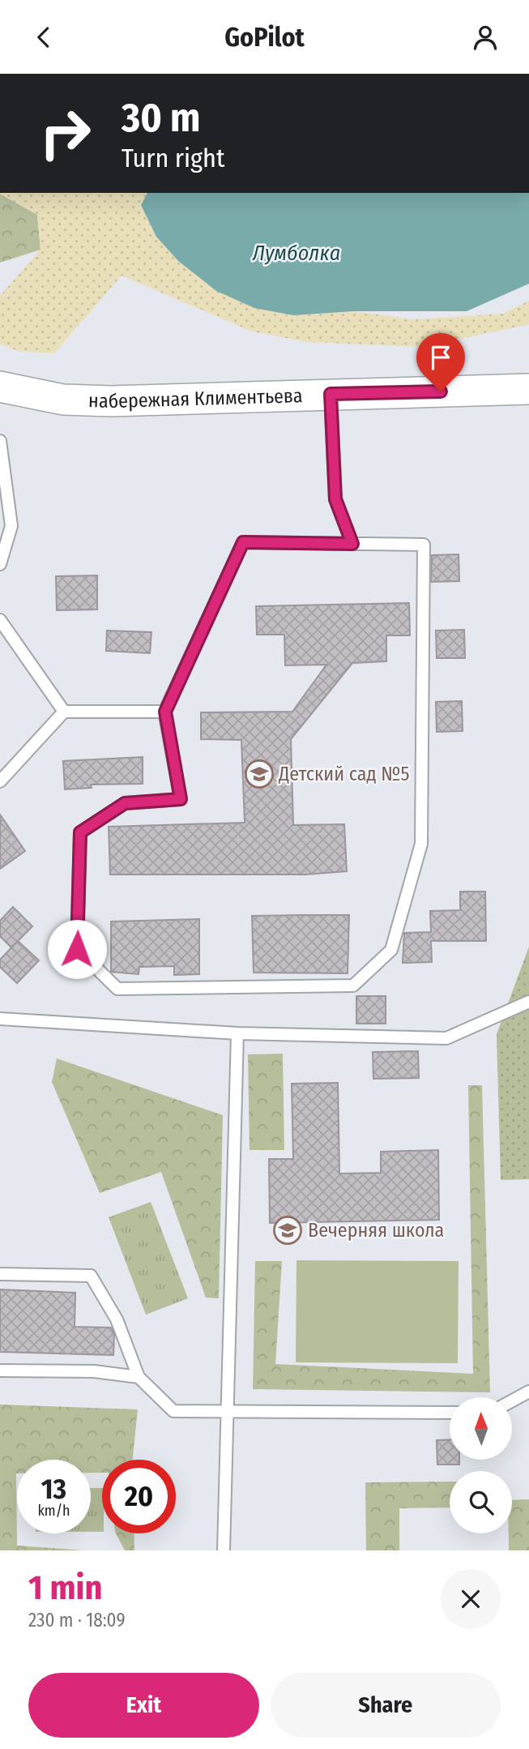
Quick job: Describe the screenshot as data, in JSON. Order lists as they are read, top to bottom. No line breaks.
{"streets":{"street":["набережная Климентьева"]},"water":["Лумболка"],"places":{"school or university":["Детский сад №5","Вечерняя школа"]},"north":"top","page":{"header":"GoPilot","turn":["30 m","Turn right"],"speed":"13 km/h","limit":"20","heading":["1 min","230 m · 18:09"],"buttons":["Exit","Share"]}}
